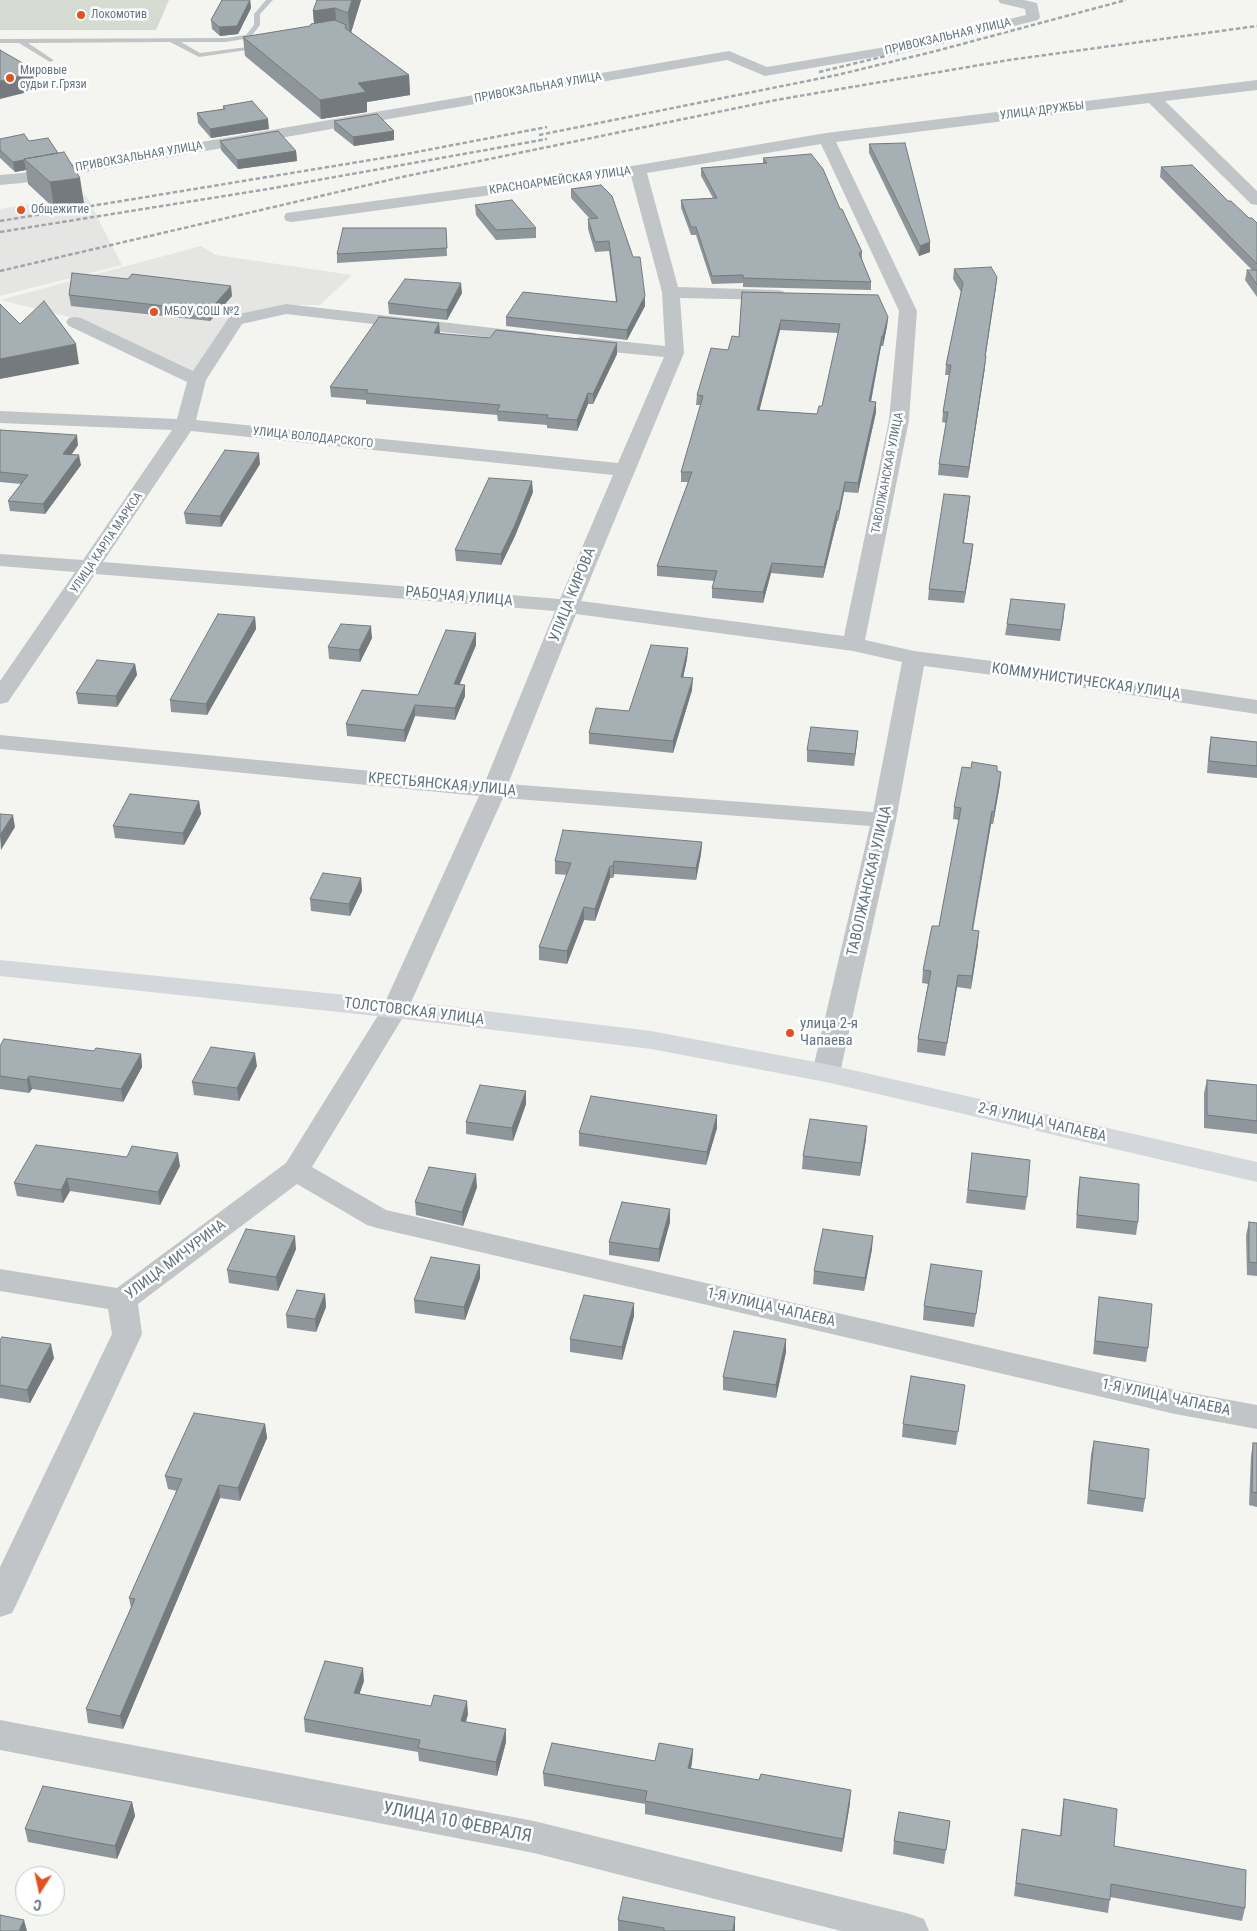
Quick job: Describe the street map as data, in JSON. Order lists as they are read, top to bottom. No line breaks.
{"streets":{"main road":["ТОЛСТОВСКАЯ УЛИЦА","2-Я УЛИЦА ЧАПАЕВА"],"street":["ПРИВОКЗАЛЬНАЯ УЛИЦА","УЛИЦА ДРУЖБЫ","КРАСНОАРМЕЙСКАЯ УЛИЦА","УЛИЦА ВОЛОДАРСКОГО","ТАВОЛЖАНСКАЯ УЛИЦА","УЛИЦА КАРЛА МАРКСА","УЛИЦА КИРОВА","РАБОЧАЯ УЛИЦА","КОММУНИСТИЧЕСКАЯ УЛИЦА","КРЕСТЬЯНСКАЯ УЛИЦА","УЛИЦА МИЧУРИНА","1-Я УЛИЦА ЧАПАЕВА","УЛИЦА 10 ФЕВРАЛЯ"]},"crossings":[["УЛИЦА ДРУЖБЫ","КРАСНОАРМЕЙСКАЯ УЛИЦА"],["УЛИЦА ДРУЖБЫ","ТАВОЛЖАНСКАЯ УЛИЦА"],["КРАСНОАРМЕЙСКАЯ УЛИЦА","ТАВОЛЖАНСКАЯ УЛИЦА"],["КРАСНОАРМЕЙСКАЯ УЛИЦА","УЛИЦА КИРОВА"],["УЛИЦА ВОЛОДАРСКОГО","УЛИЦА КАРЛА МАРКСА"],["УЛИЦА ВОЛОДАРСКОГО","УЛИЦА КИРОВА"],["ТАВОЛЖАНСКАЯ УЛИЦА","РАБОЧАЯ УЛИЦА"],["ТАВОЛЖАНСКАЯ УЛИЦА","КОММУНИСТИЧЕСКАЯ УЛИЦА"],["ТАВОЛЖАНСКАЯ УЛИЦА","КРЕСТЬЯНСКАЯ УЛИЦА"],["ТАВОЛЖАНСКАЯ УЛИЦА","ТОЛСТОВСКАЯ УЛИЦА"],["ТАВОЛЖАНСКАЯ УЛИЦА","2-Я УЛИЦА ЧАПАЕВА"],["УЛИЦА КАРЛА МАРКСА","РАБОЧАЯ УЛИЦА"],["УЛИЦА КИРОВА","РАБОЧАЯ УЛИЦА"],["УЛИЦА КИРОВА","КРЕСТЬЯНСКАЯ УЛИЦА"],["УЛИЦА КИРОВА","ТОЛСТОВСКАЯ УЛИЦА"],["УЛИЦА КИРОВА","УЛИЦА МИЧУРИНА"],["РАБОЧАЯ УЛИЦА","КОММУНИСТИЧЕСКАЯ УЛИЦА"],["ТОЛСТОВСКАЯ УЛИЦА","2-Я УЛИЦА ЧАПАЕВА"],["ТОЛСТОВСКАЯ УЛИЦА","УЛИЦА МИЧУРИНА"],["УЛИЦА МИЧУРИНА","1-Я УЛИЦА ЧАПАЕВА"]],"places":["Локомотив","Мировые судьи г.Грязи","Общежитие","МБОУ СОШ №2","улица 2-я Чапаева"],"north":"bottom"}
